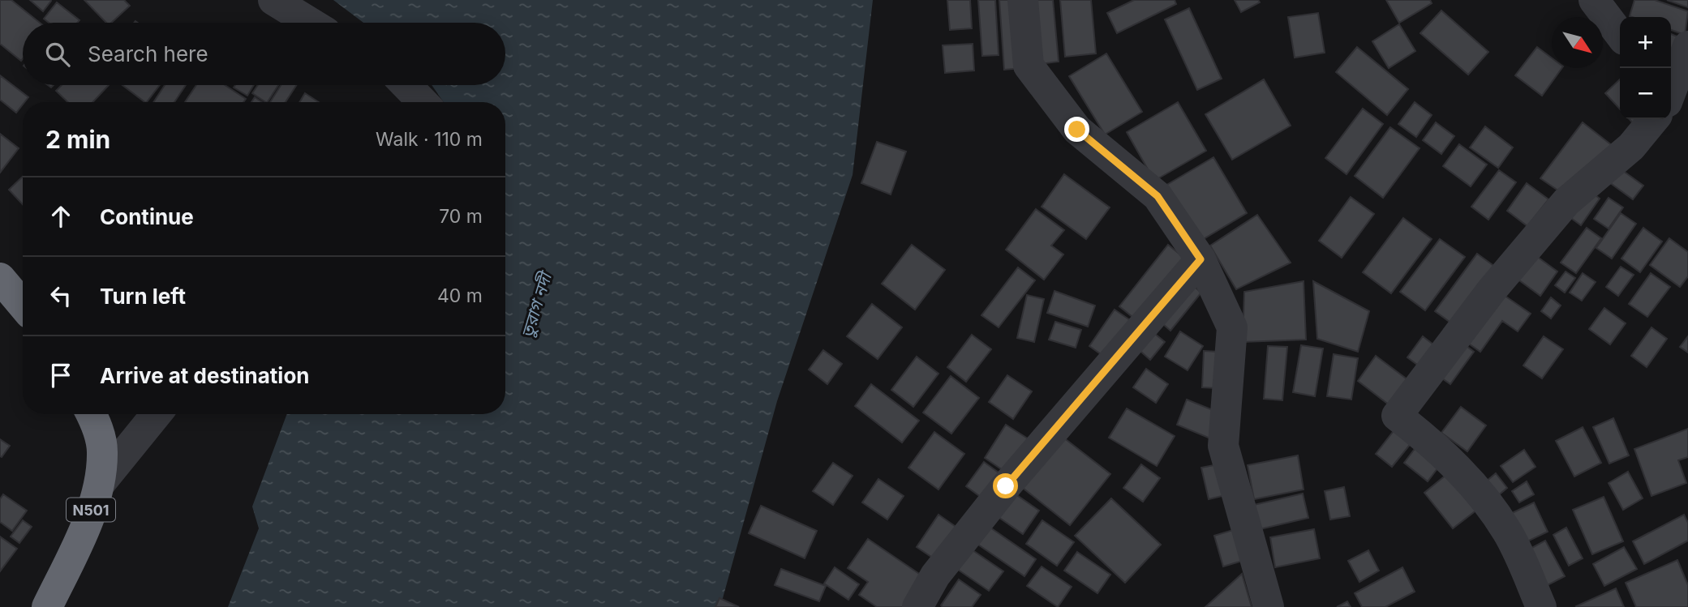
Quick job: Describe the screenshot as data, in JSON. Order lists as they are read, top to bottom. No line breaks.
{"streets":{"highway":["N501"]},"water":["তুরাগ নদী"],"north":"bottom right","page":{"map_buttons":["+","−"],"search":"Search here","heading":["2 min","Walk · 110 m"],"list":[["Continue","70 m"],["Turn left","40 m"],"Arrive at destination"]}}
